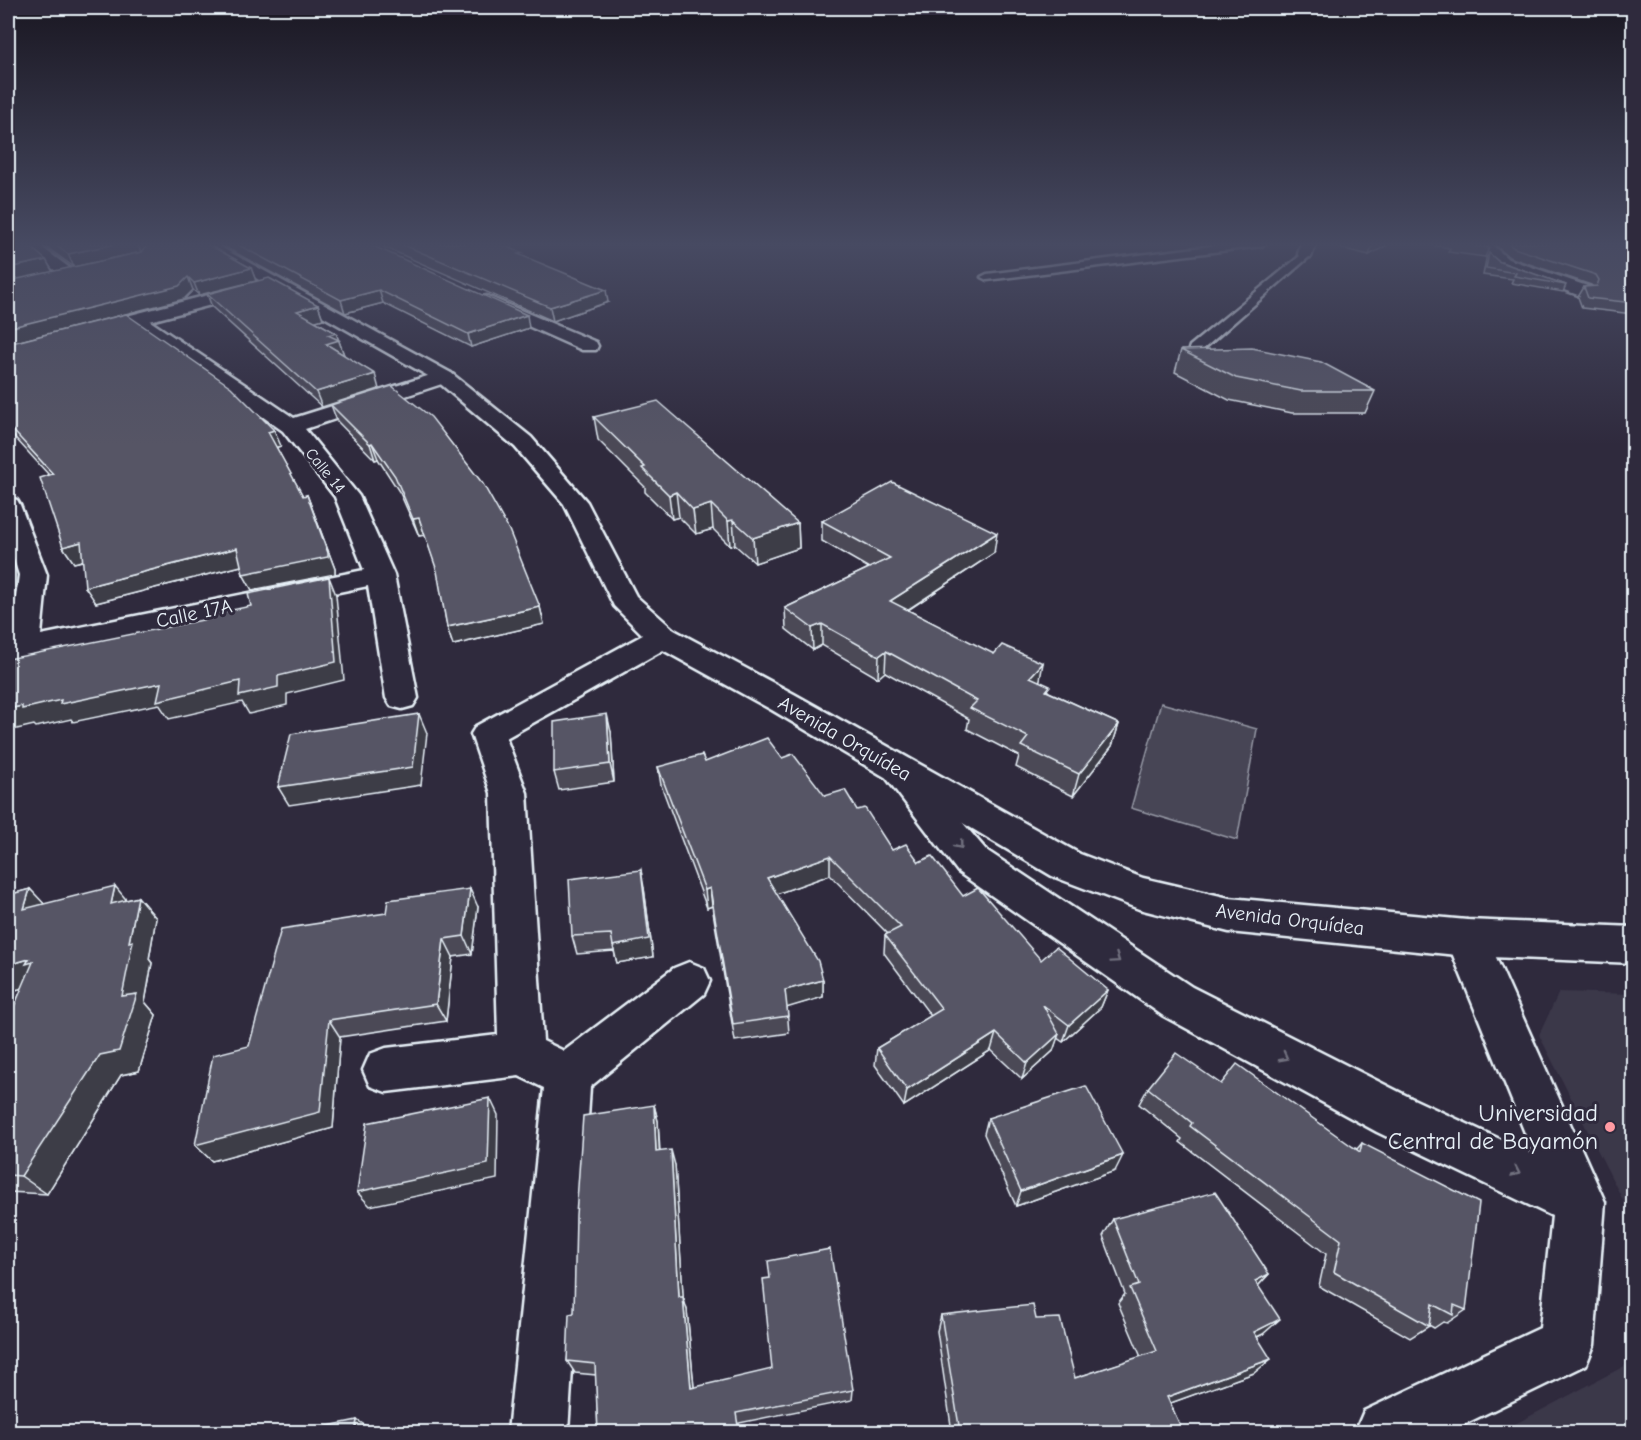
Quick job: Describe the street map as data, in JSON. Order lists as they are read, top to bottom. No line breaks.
{"streets":{"street":["Calle 14","Calle 17A","Avenida Orquídea"]},"crossings":[["Calle 14","Calle 17A"]],"places":["Universidad Central de Bayamón"]}
